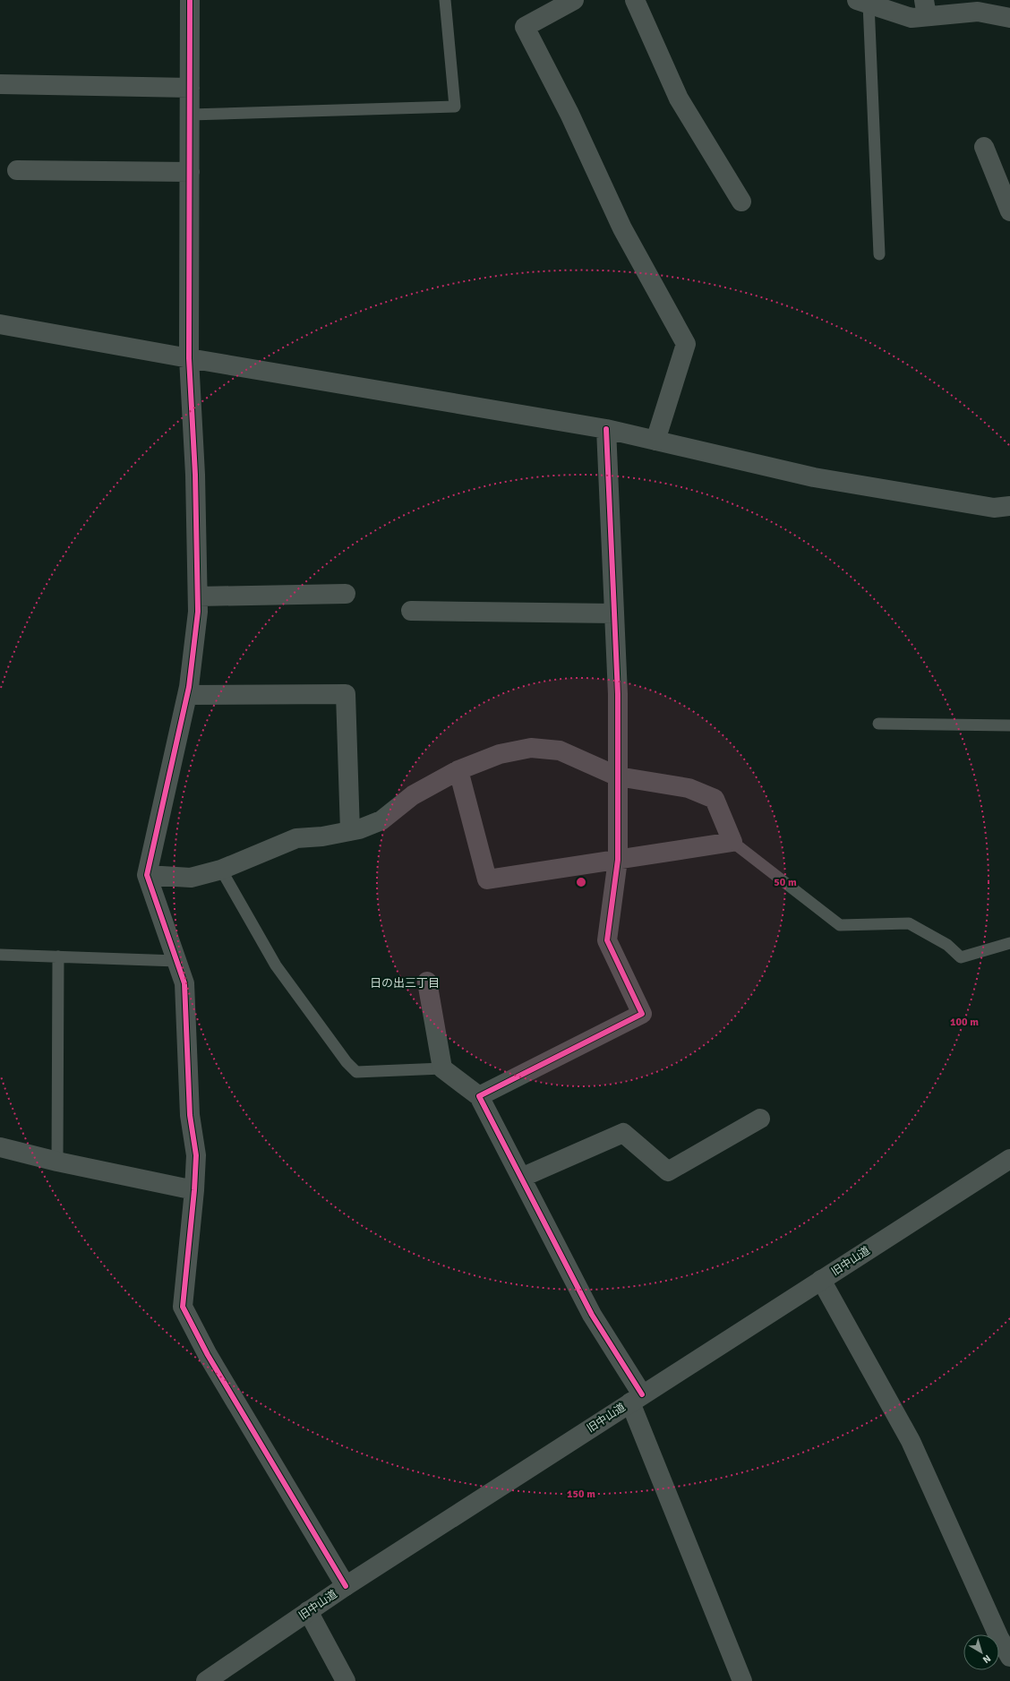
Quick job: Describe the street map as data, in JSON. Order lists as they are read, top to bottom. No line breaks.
{"streets":{"street":["旧中山道"]},"districts":["日の出三丁目"],"north":"bottom right","rings":["50 m","100 m","150 m"]}
